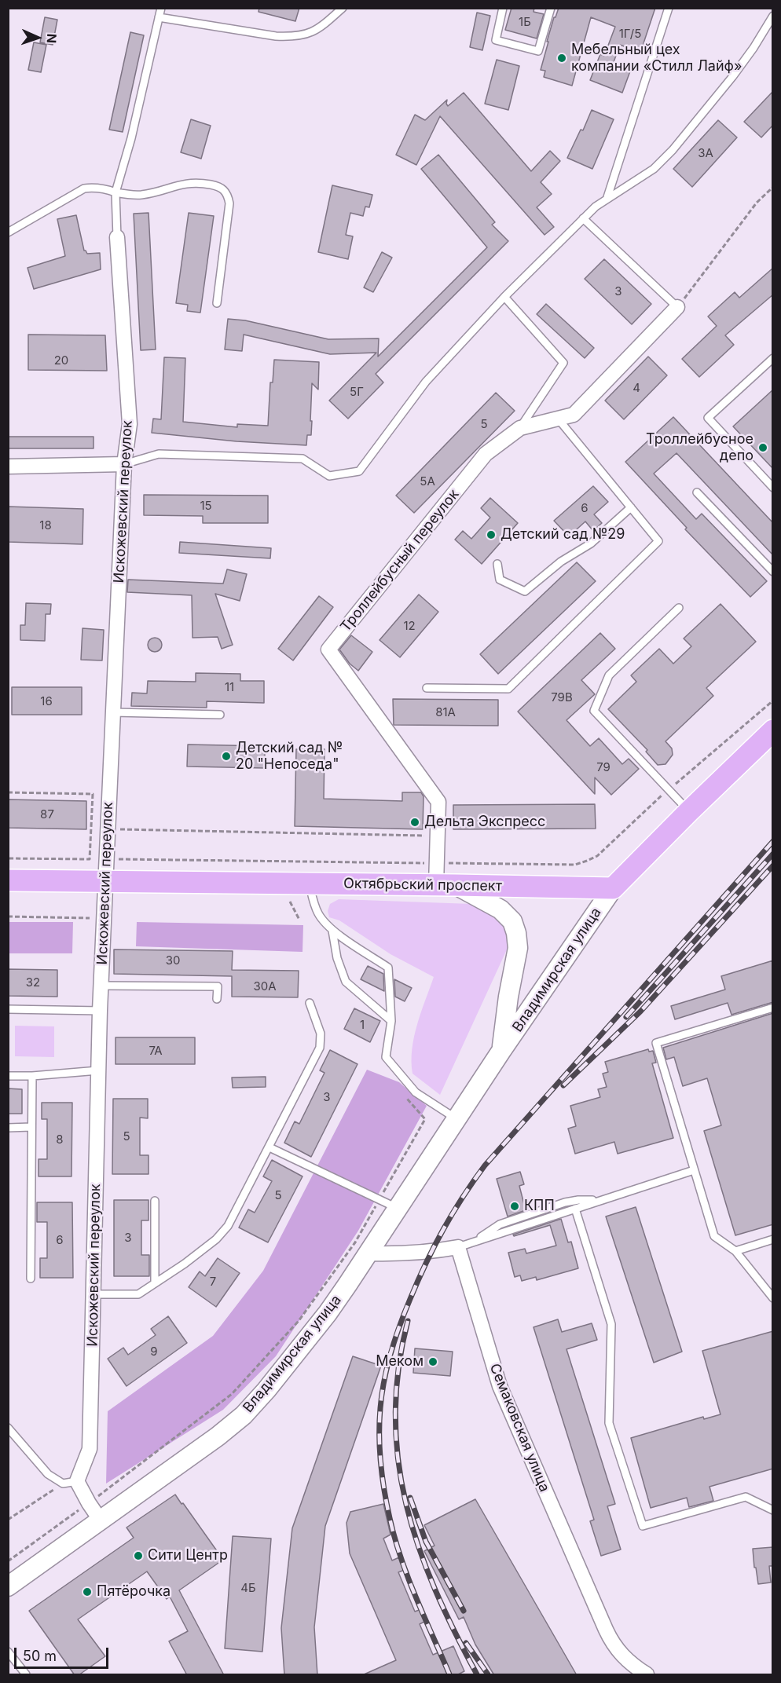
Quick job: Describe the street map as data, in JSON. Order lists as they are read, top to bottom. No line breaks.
{"streets":{"main road":["Октябрьский проспект","Владимирская улица"],"street":["Искожевский переулок","Троллейбусный переулок","Семаковская улица"]},"crossings":[["Искожевский переулок","Октябрьский проспект"],["Троллейбусный переулок","Октябрьский проспект"],["Троллейбусный переулок","Владимирская улица"],["Октябрьский проспект","Владимирская улица"]],"places":["Мебельный цех компании «Стилл Лайф»","Троллейбусное депо","Детский сад №29","Детский сад № 20 \"Непоседа\"","Дельта Экспресс","КПП","Меком","Сити Центр","Пятёрочка"],"house_numbers":["1Б","1Г/5","3А","3","20","4","5Г","5","5А","15","6","18","12","11","79В","16","81А","79","87","30","32","30А","1","7А","3","5","8","5","3","6","7","9","4Б"],"scale_bar":"50 m","north":"right"}
